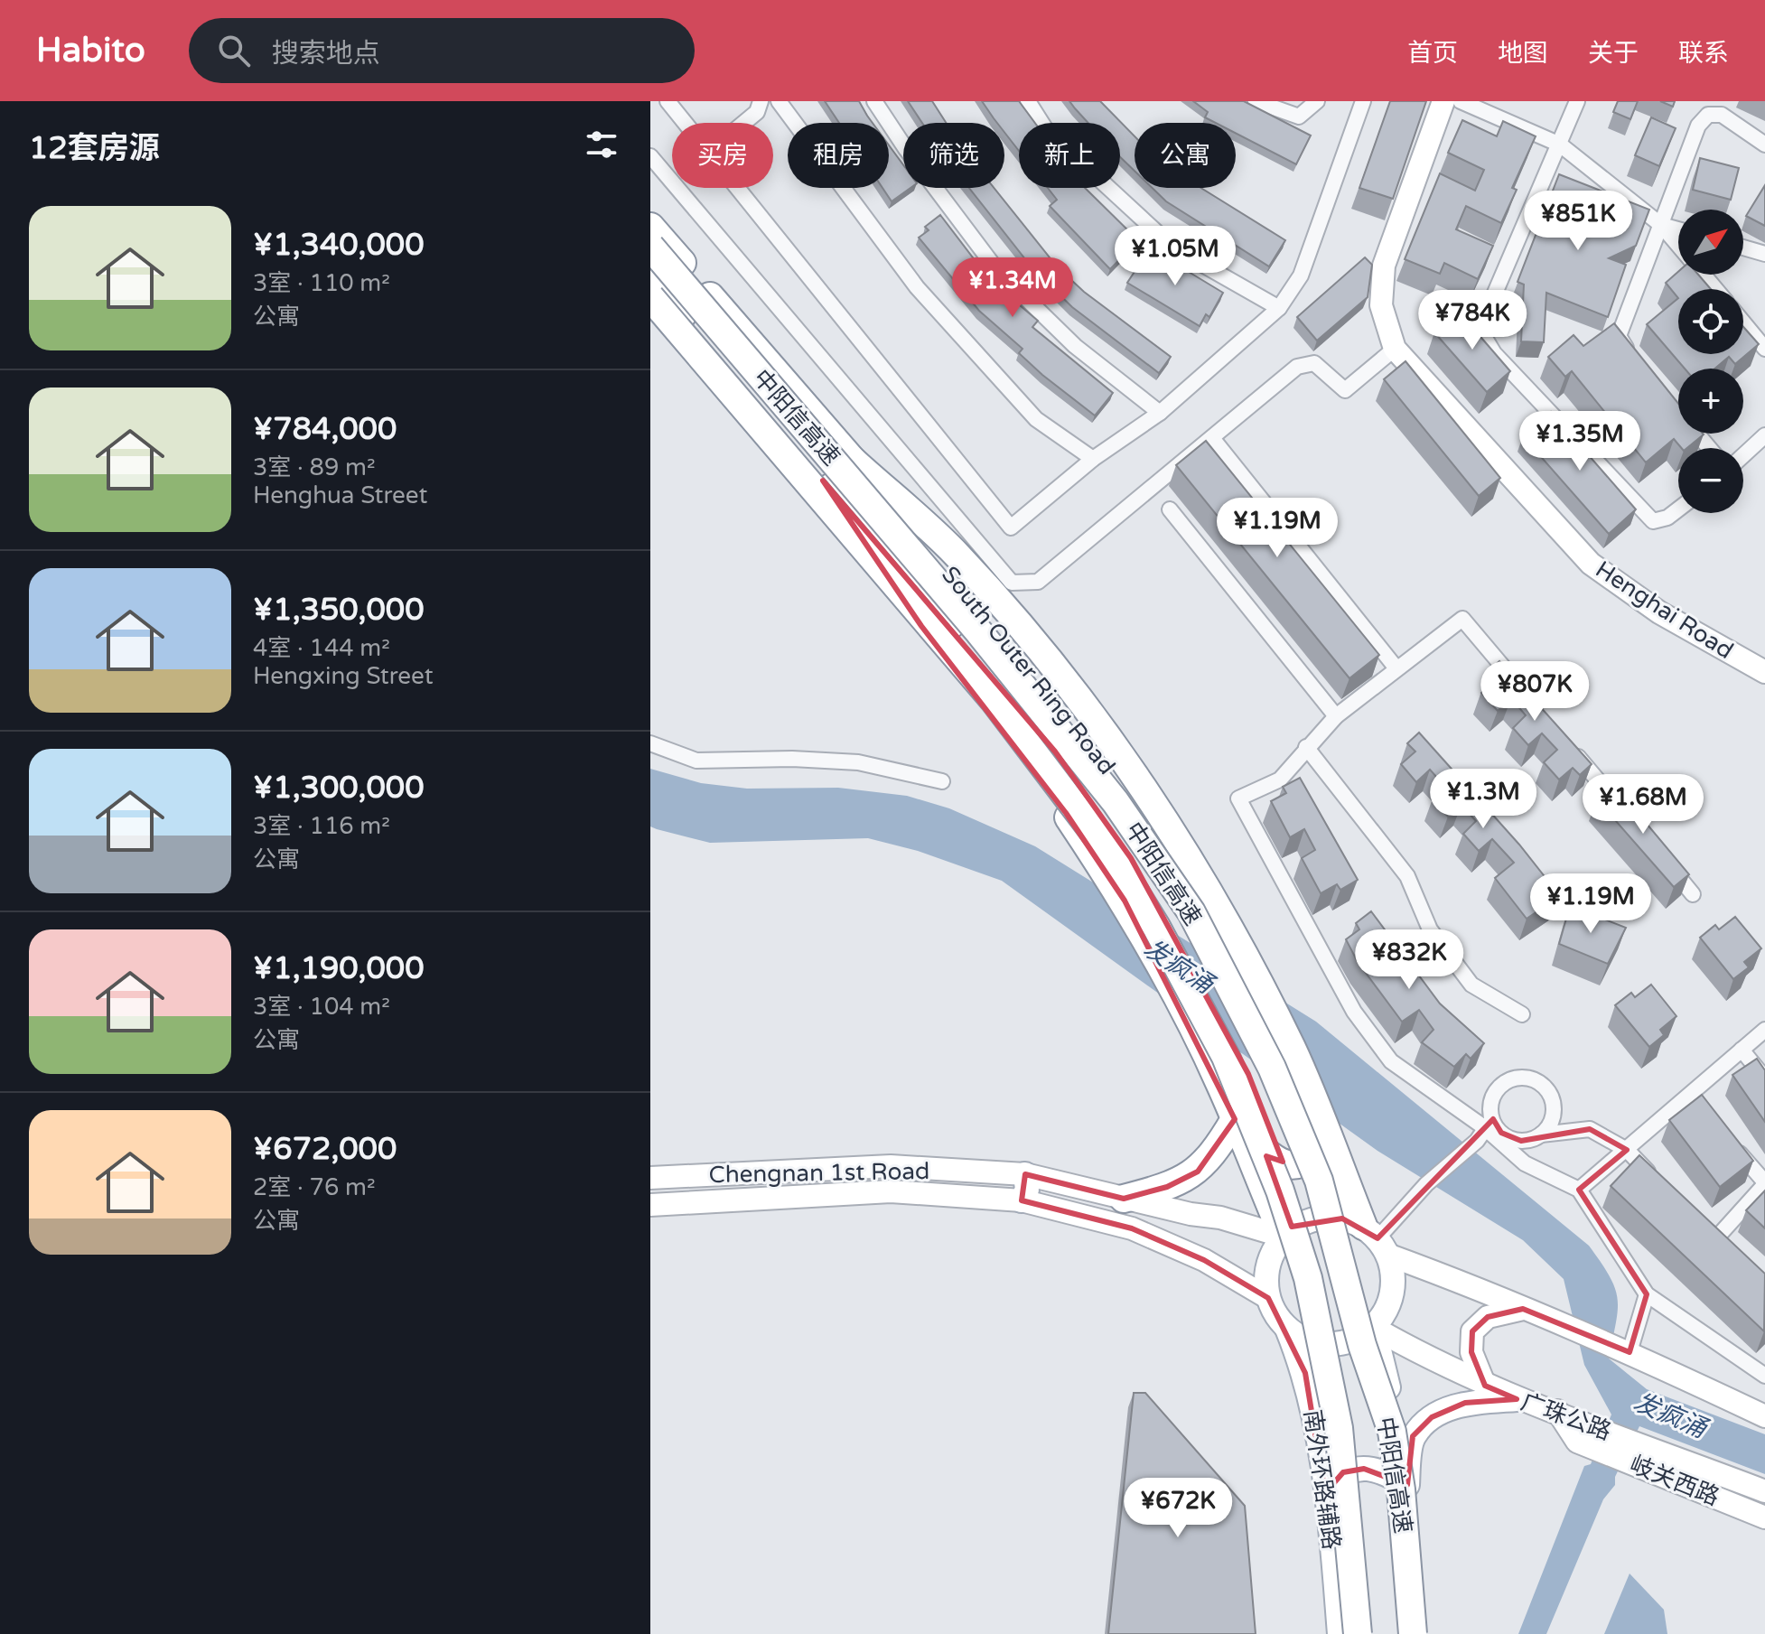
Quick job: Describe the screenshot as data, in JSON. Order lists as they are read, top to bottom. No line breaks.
{"streets":{"highway":["中阳信高速","South Outer Ring Road"],"main road":["Henghai Road","Chengnan 1st Road","广珠公路","南外环路辅路","岐关西路"]},"crossings":[["Chengnan 1st Road","广珠公路"],["Chengnan 1st Road","南外环路辅路"],["广珠公路","南外环路辅路"],["广珠公路","岐关西路"]],"water":["发疯涌"],"north":"top right","page":{"header":"Habito","search":"搜索地点","nav":["首页","地图","关于","联系"],"heading":"12套房源","chip":["买房","租房","筛选","新上","公寓"],"list":[{"name":"¥1,340,000","note":"3室 · 110 m² · 公寓"},{"name":"¥784,000","note":"3室 · 89 m² · Henghua Street"},{"name":"¥1,350,000","note":"4室 · 144 m² · Hengxing Street"},{"name":"¥1,300,000","note":"3室 · 116 m² · 公寓"},{"name":"¥1,190,000","note":"3室 · 104 m² · 公寓"},{"name":"¥672,000","note":"2室 · 76 m² · 公寓"}],"price":["¥851K","¥1.05M","¥1.34M","¥784K","¥1.35M","¥1.19M","¥807K","¥1.3M","¥1.68M","¥1.19M","¥832K","¥672K"],"map_buttons":["+","−"]}}
